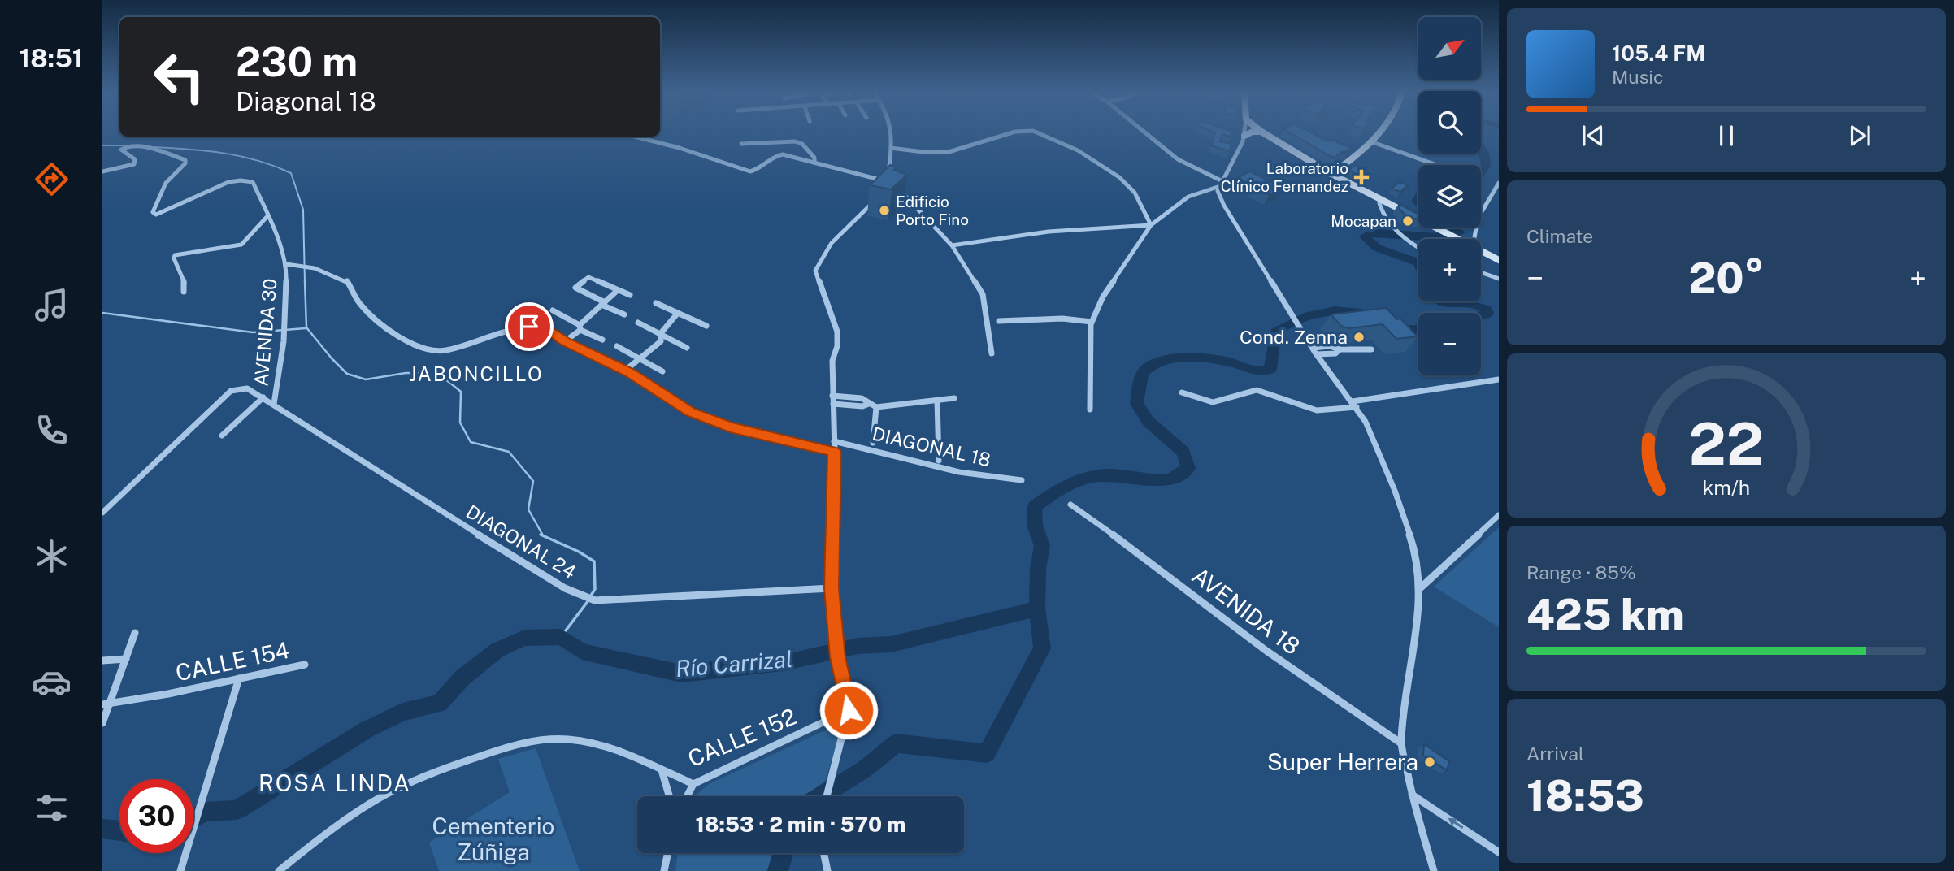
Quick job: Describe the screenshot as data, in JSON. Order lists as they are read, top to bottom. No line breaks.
{"streets":{"street":["AVENIDA 30","DIAGONAL 18","DIAGONAL 24","AVENIDA 18","CALLE 154","CALLE 152"]},"crossings":[["AVENIDA 30","DIAGONAL 24"]],"districts":["JABONCILLO","ROSA LINDA"],"water":["Río Carrizal"],"parks":["Cementerio Zúñiga"],"places":{"health":["Laboratorio Clínico Fernandez"],"other":["Edificio Porto Fino","Mocapan","Cond. Zenna","Super Herrera"]},"north":"top right","page":{"tabs":"18:51","map_buttons":["+","−"],"turn":["230 m","Diagonal 18"],"song":["105.4 FM","Music"],"tile":["Climate",["Range · 85%","425 km"],["Arrival","18:53"]],"heat":["−","20°","+"],"limit":"30","trip":"18:53 · 2 min · 570 m","gauge":["22","km/h"]}}
